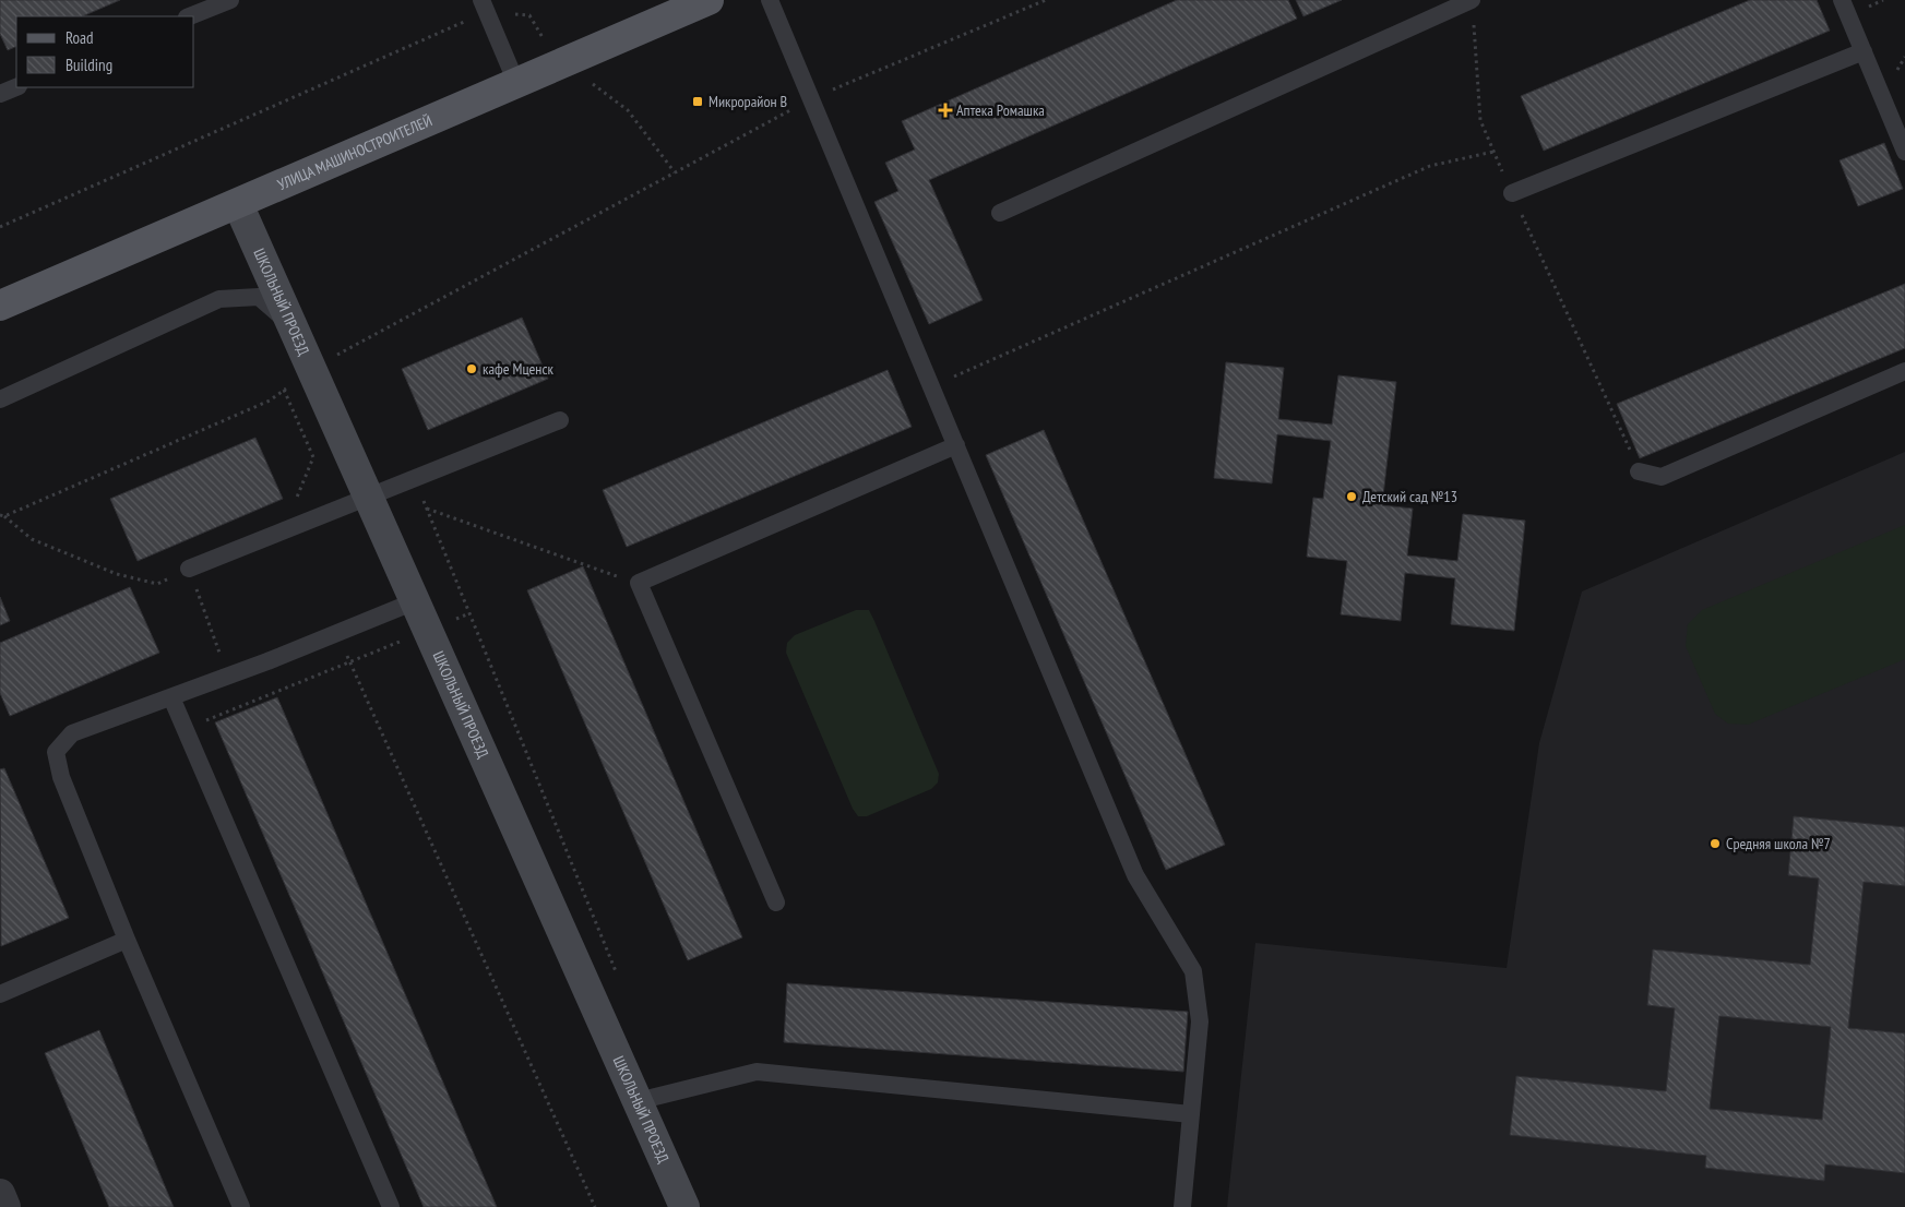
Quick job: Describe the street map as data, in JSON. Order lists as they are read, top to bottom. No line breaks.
{"streets":{"main road":["УЛИЦА МАШИНОСТРОИТЕЛЕЙ","ШКОЛЬНЫЙ ПРОЕЗД"]},"crossings":[["УЛИЦА МАШИНОСТРОИТЕЛЕЙ","ШКОЛЬНЫЙ ПРОЕЗД"]],"places":{"transit":["Микрорайон В"],"health":["Аптека Ромашка"],"other":["кафе Мценск","Детский сад №13","Средняя школа №7"]},"legend":["Road","Building"]}
